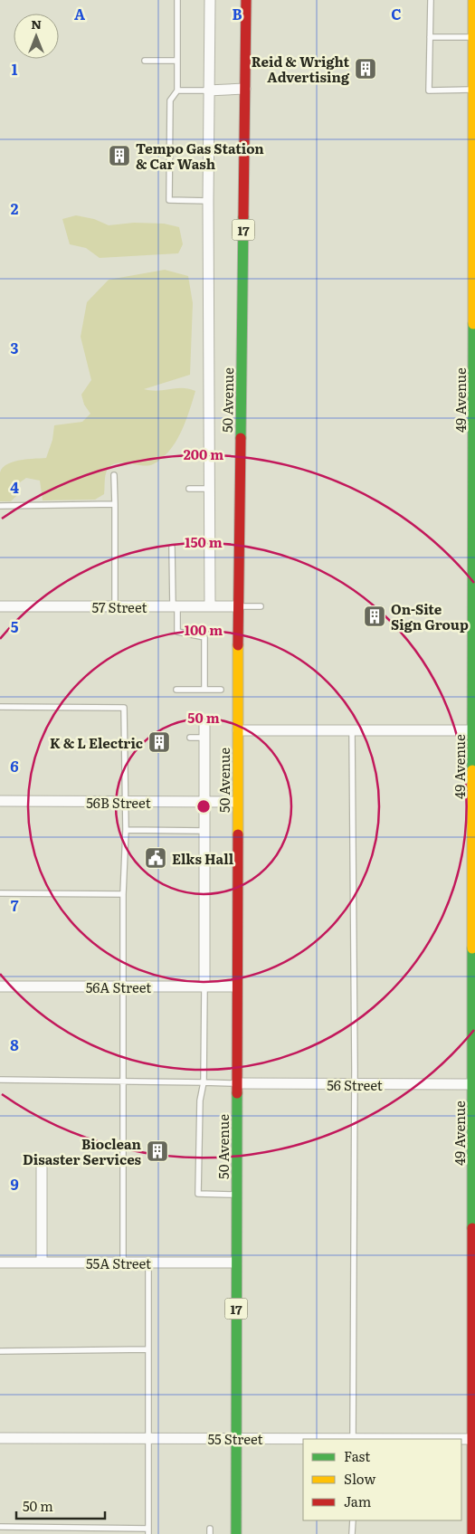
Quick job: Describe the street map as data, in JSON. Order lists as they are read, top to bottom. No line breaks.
{"streets":{"main road":["17","50 Avenue","49 Avenue"],"street":["57 Street","56B Street","56A Street","56 Street","55A Street","55 Street"]},"crossings":[["50 Avenue","57 Street"],["50 Avenue","56B Street"],["50 Avenue","56A Street"],["50 Avenue","56 Street"],["50 Avenue","55A Street"],["50 Avenue","55 Street"],["49 Avenue","56 Street"],["49 Avenue","55 Street"]],"places":{"building":["Reid & Wright Advertising","Tempo Gas Station & Car Wash","On-Site Sign Group","K & L Electric","Bioclean Disaster Services"],"public building":["Elks Hall"]},"legend":["Fast","Slow","Jam"],"scale_bar":"50 m","north":"top","grid":{"columns":["A","B","C"],"rows":["1","2","3","4","5","6","7","8","9"]},"rings":["200 m","150 m","100 m","50 m"]}
